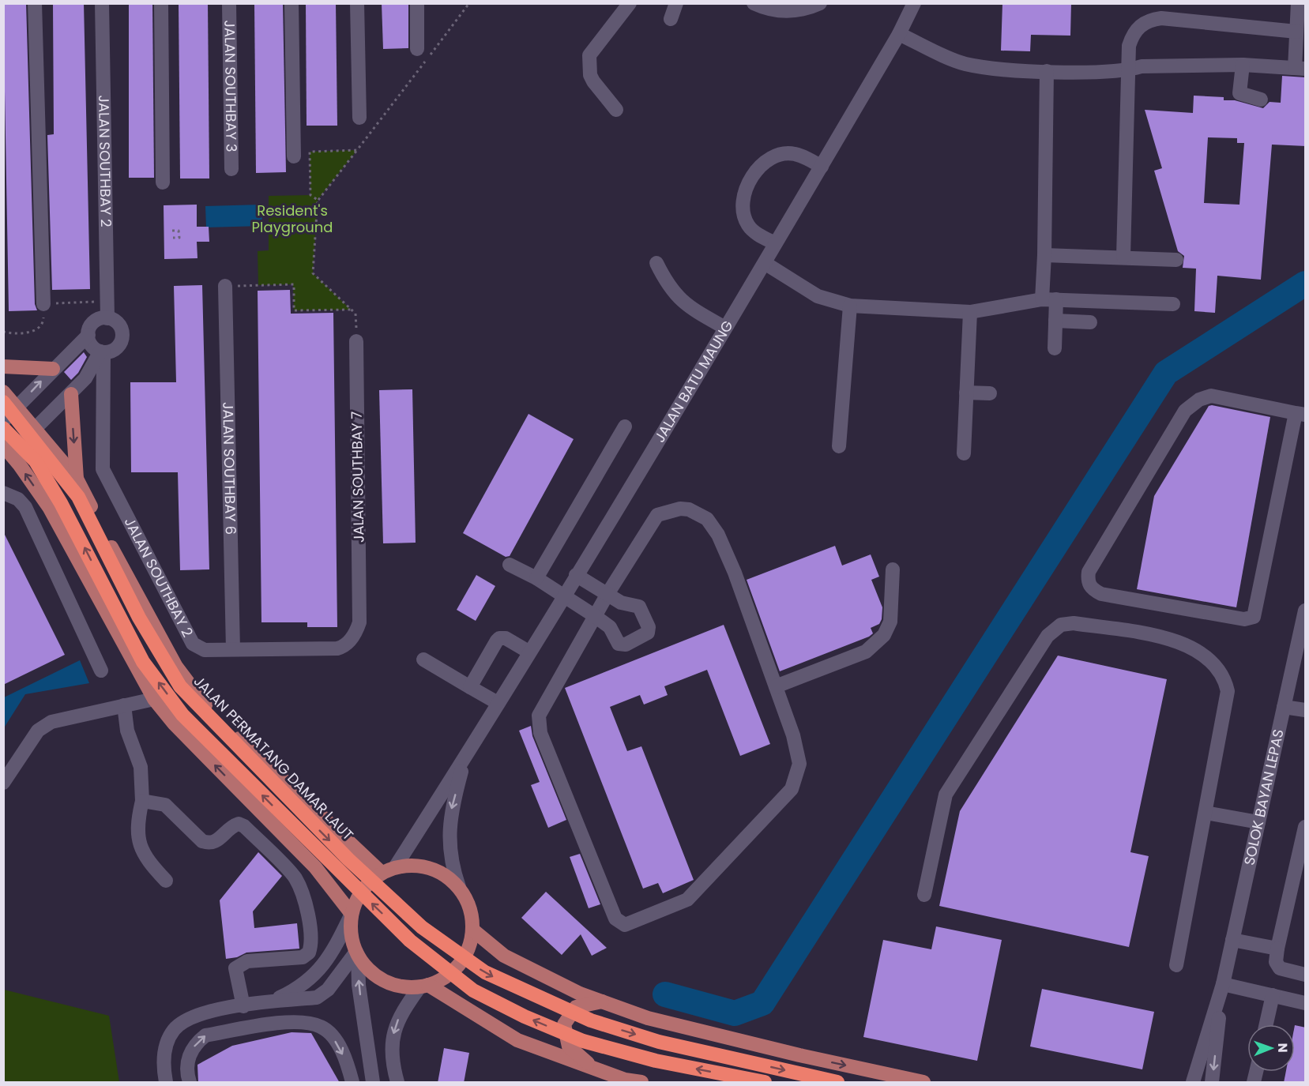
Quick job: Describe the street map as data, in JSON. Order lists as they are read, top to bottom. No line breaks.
{"streets":{"highway":["JALAN PERMATANG DAMAR LAUT"],"street":["JALAN SOUTHBAY 3","JALAN SOUTHBAY 2","JALAN BATU MAUNG","JALAN SOUTHBAY 6","JALAN SOUTHBAY 7","SOLOK BAYAN LEPAS"]},"crossings":[["JALAN SOUTHBAY 2","JALAN SOUTHBAY 6"],["JALAN SOUTHBAY 2","JALAN SOUTHBAY 7"]],"parks":["Resident's Playground"],"north":"right"}
